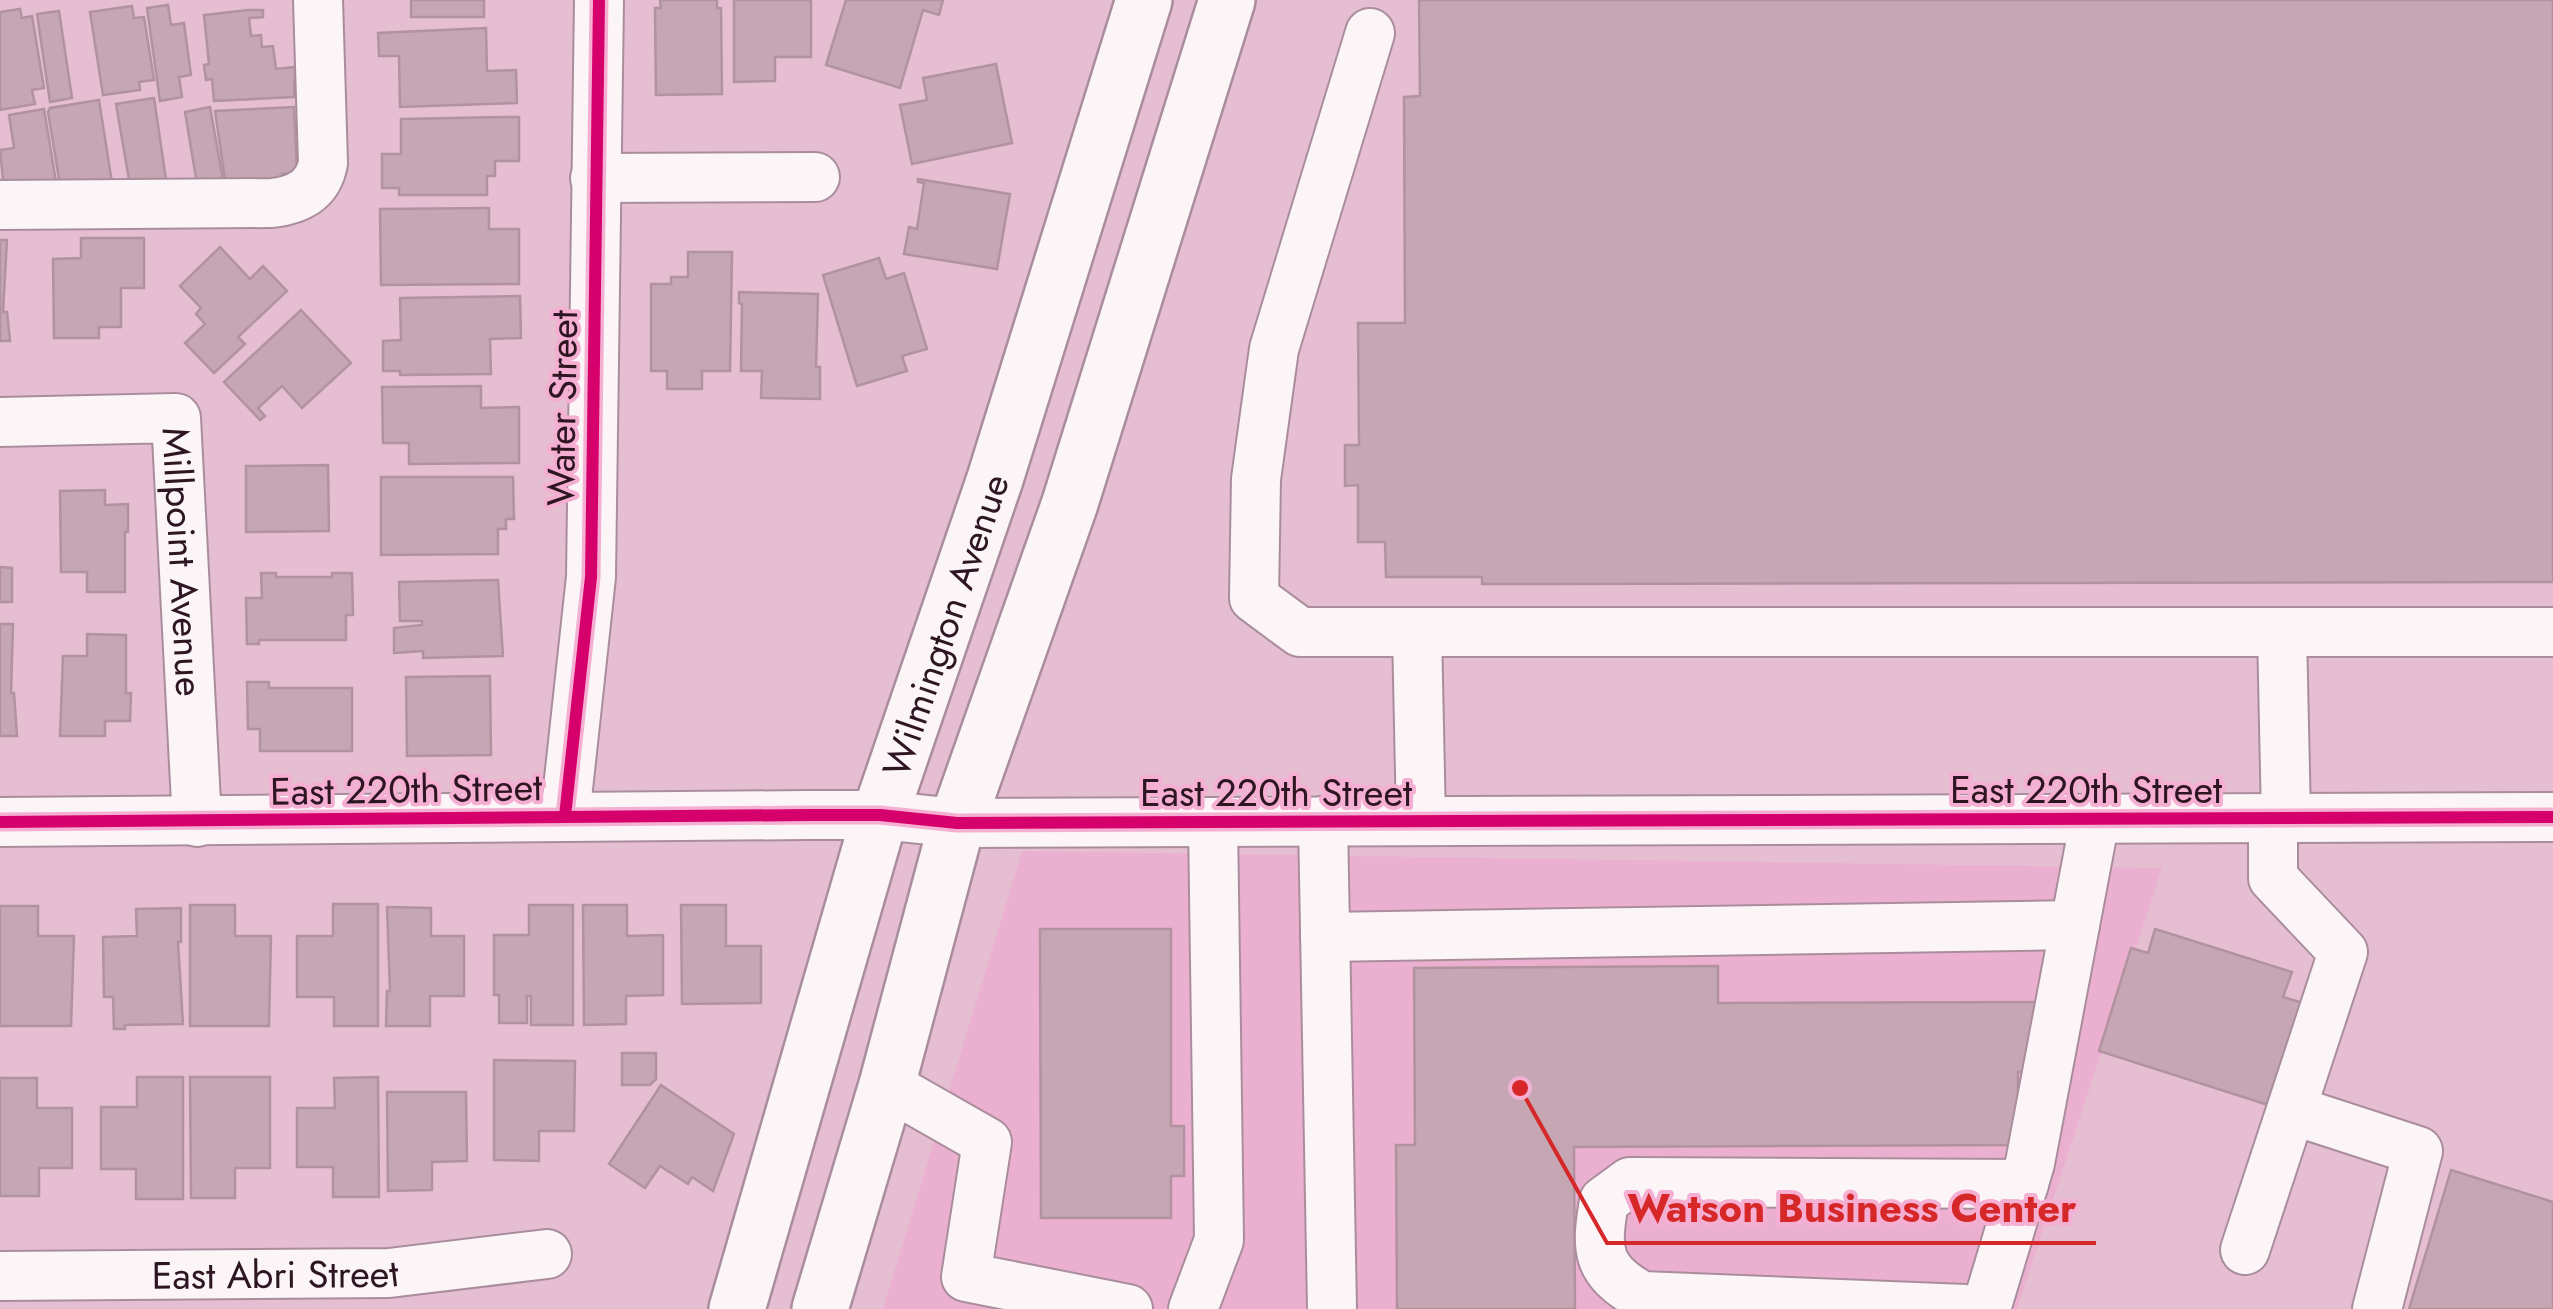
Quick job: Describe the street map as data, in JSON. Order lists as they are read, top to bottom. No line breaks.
{"streets":{"main road":["Wilmington Avenue"],"street":["Water Street","Millpoint Avenue","East 220th Street","East Abri Street"]},"crossings":[["Water Street","East 220th Street"],["Millpoint Avenue","East 220th Street"],["Wilmington Avenue","East 220th Street"]],"places":["Watson Business Center"]}
